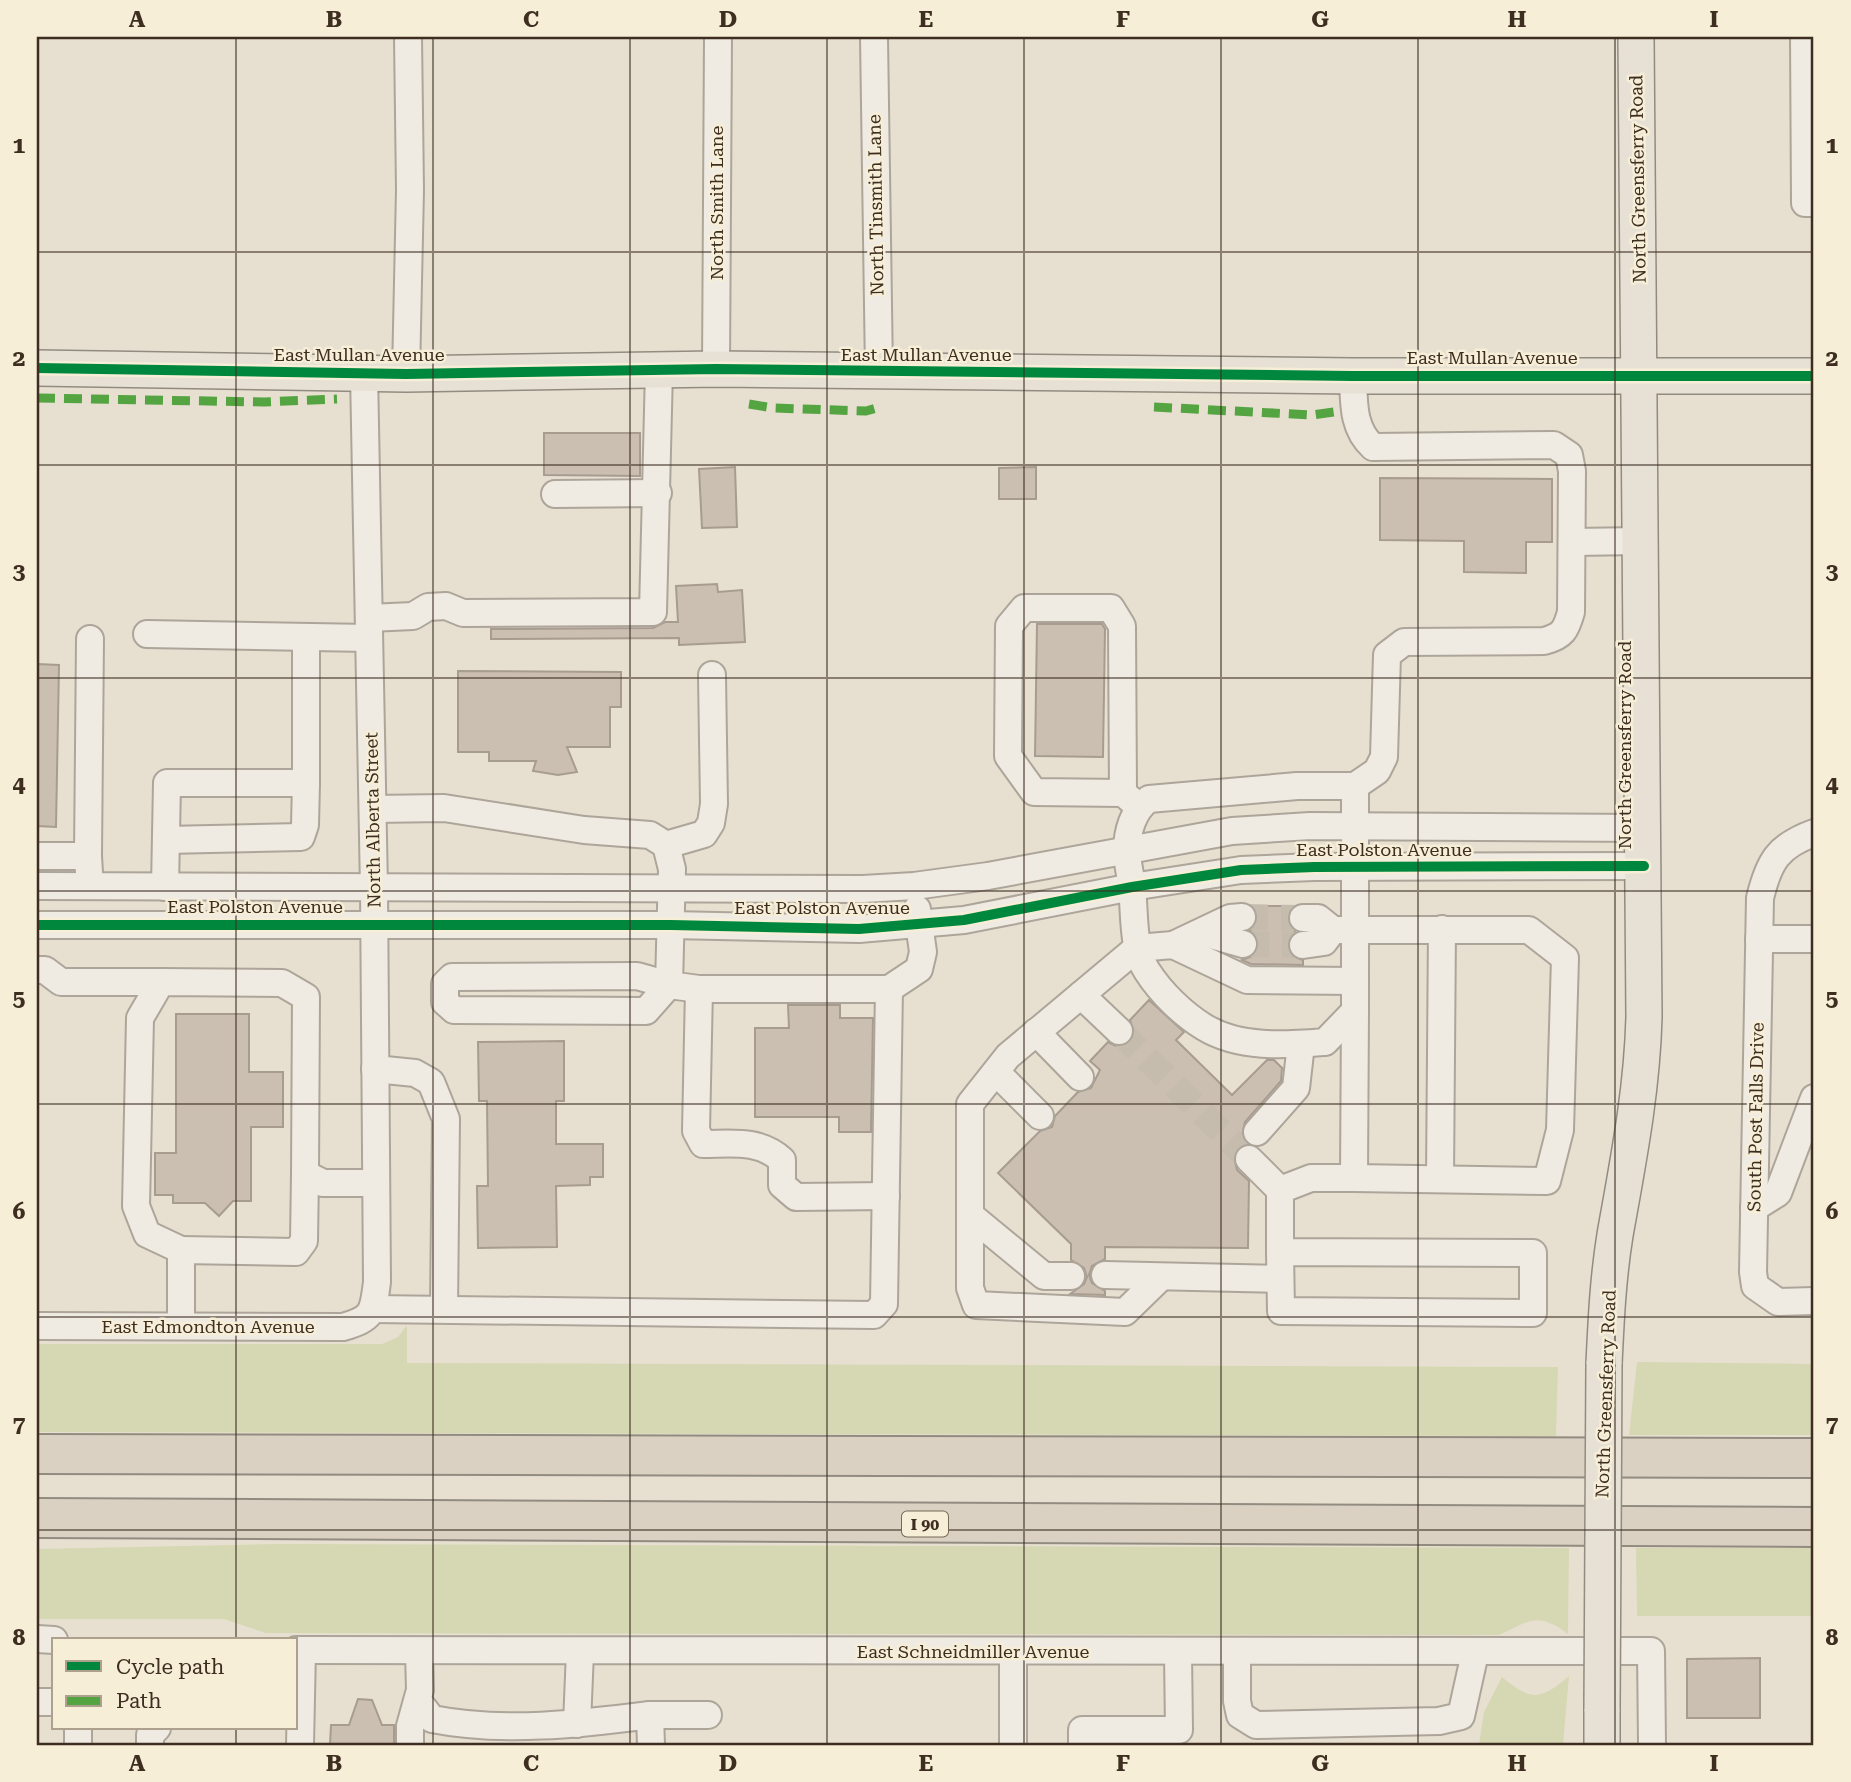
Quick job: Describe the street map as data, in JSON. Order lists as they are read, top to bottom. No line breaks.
{"streets":{"highway":["I 90"],"main road":["North Greensferry Road","East Mullan Avenue"],"street":["North Smith Lane","North Tinsmith Lane","North Alberta Street","East Polston Avenue","South Post Falls Drive","East Edmondton Avenue","East Schneidmiller Avenue"]},"crossings":[["North Greensferry Road","East Mullan Avenue"],["North Greensferry Road","East Polston Avenue"],["North Smith Lane","East Mullan Avenue"],["North Tinsmith Lane","East Mullan Avenue"],["East Mullan Avenue","North Alberta Street"],["North Alberta Street","East Polston Avenue"],["North Alberta Street","East Edmondton Avenue"]],"legend":["Cycle path","Path"],"grid":{"columns":["A","B","C","D","E","F","G","H","I"],"rows":["1","2","3","4","5","6","7","8"]}}
